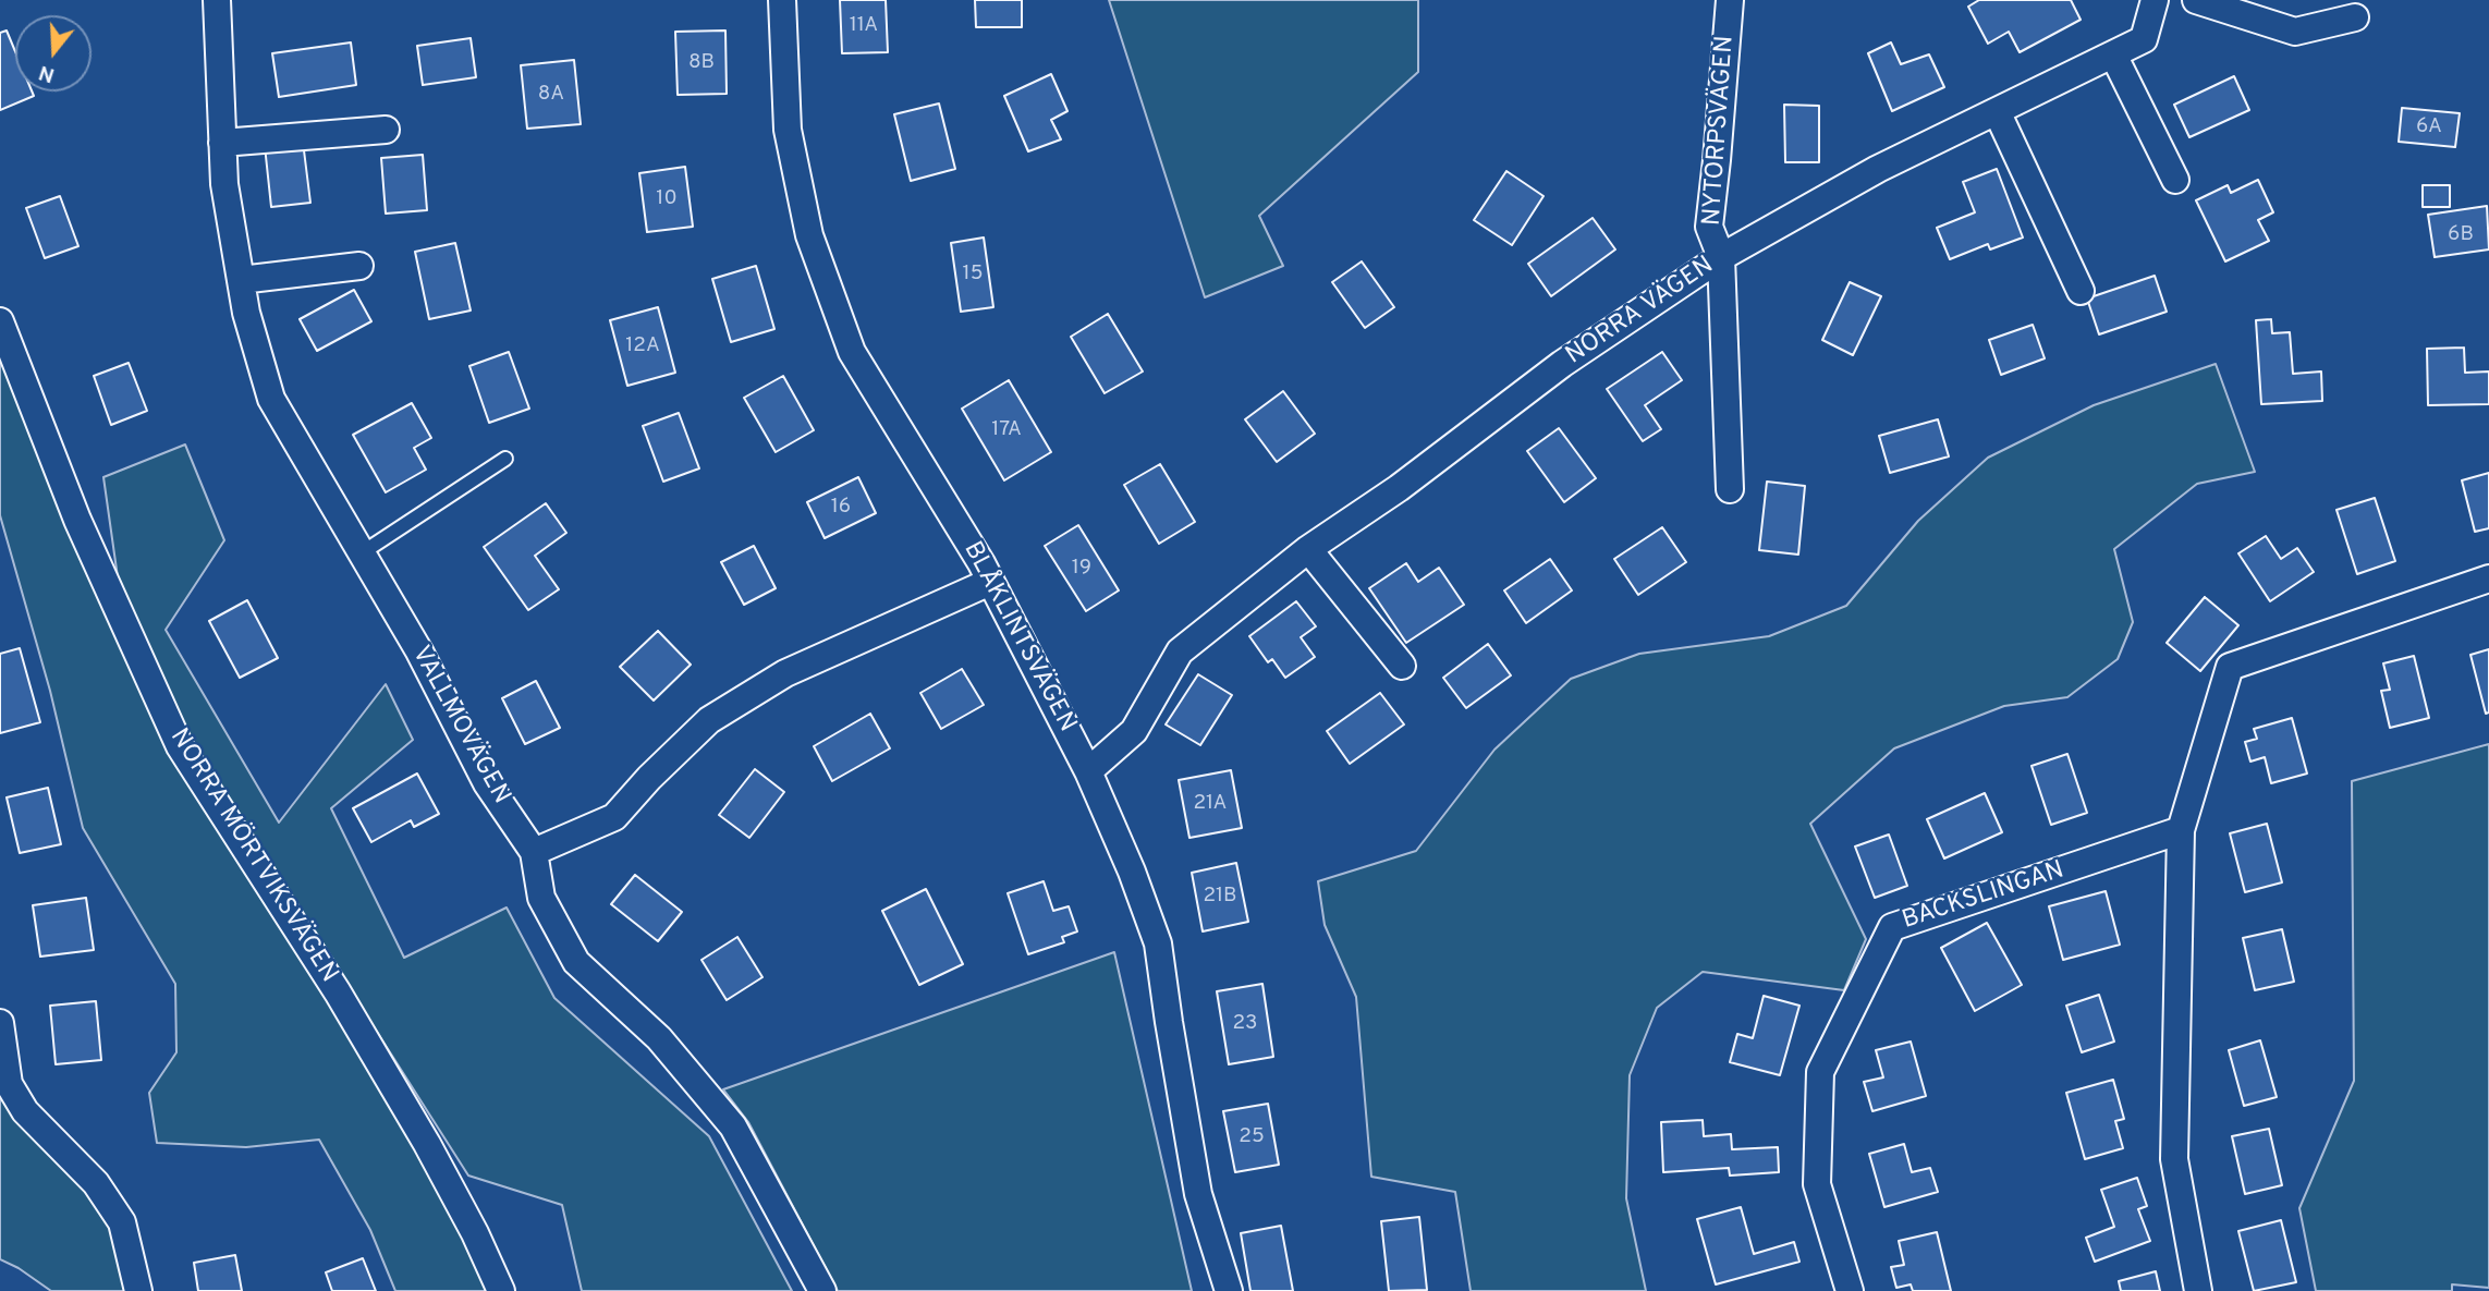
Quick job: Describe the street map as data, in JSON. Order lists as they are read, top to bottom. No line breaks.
{"streets":{"street":["NYTORPSVÄGEN","NORRA VÄGEN","BLÅKLINTSVÄGEN","VALLMOVÄGEN","NORRA MÖRTVIKSVÄGEN","BACKSLINGAN"]},"crossings":[["NYTORPSVÄGEN","NORRA VÄGEN"],["NORRA VÄGEN","BLÅKLINTSVÄGEN"]],"house_numbers":["11A","8B","8A","6A","10","6B","15","12A","17A","16","19","21A","21B","23","25"],"north":"bottom"}
